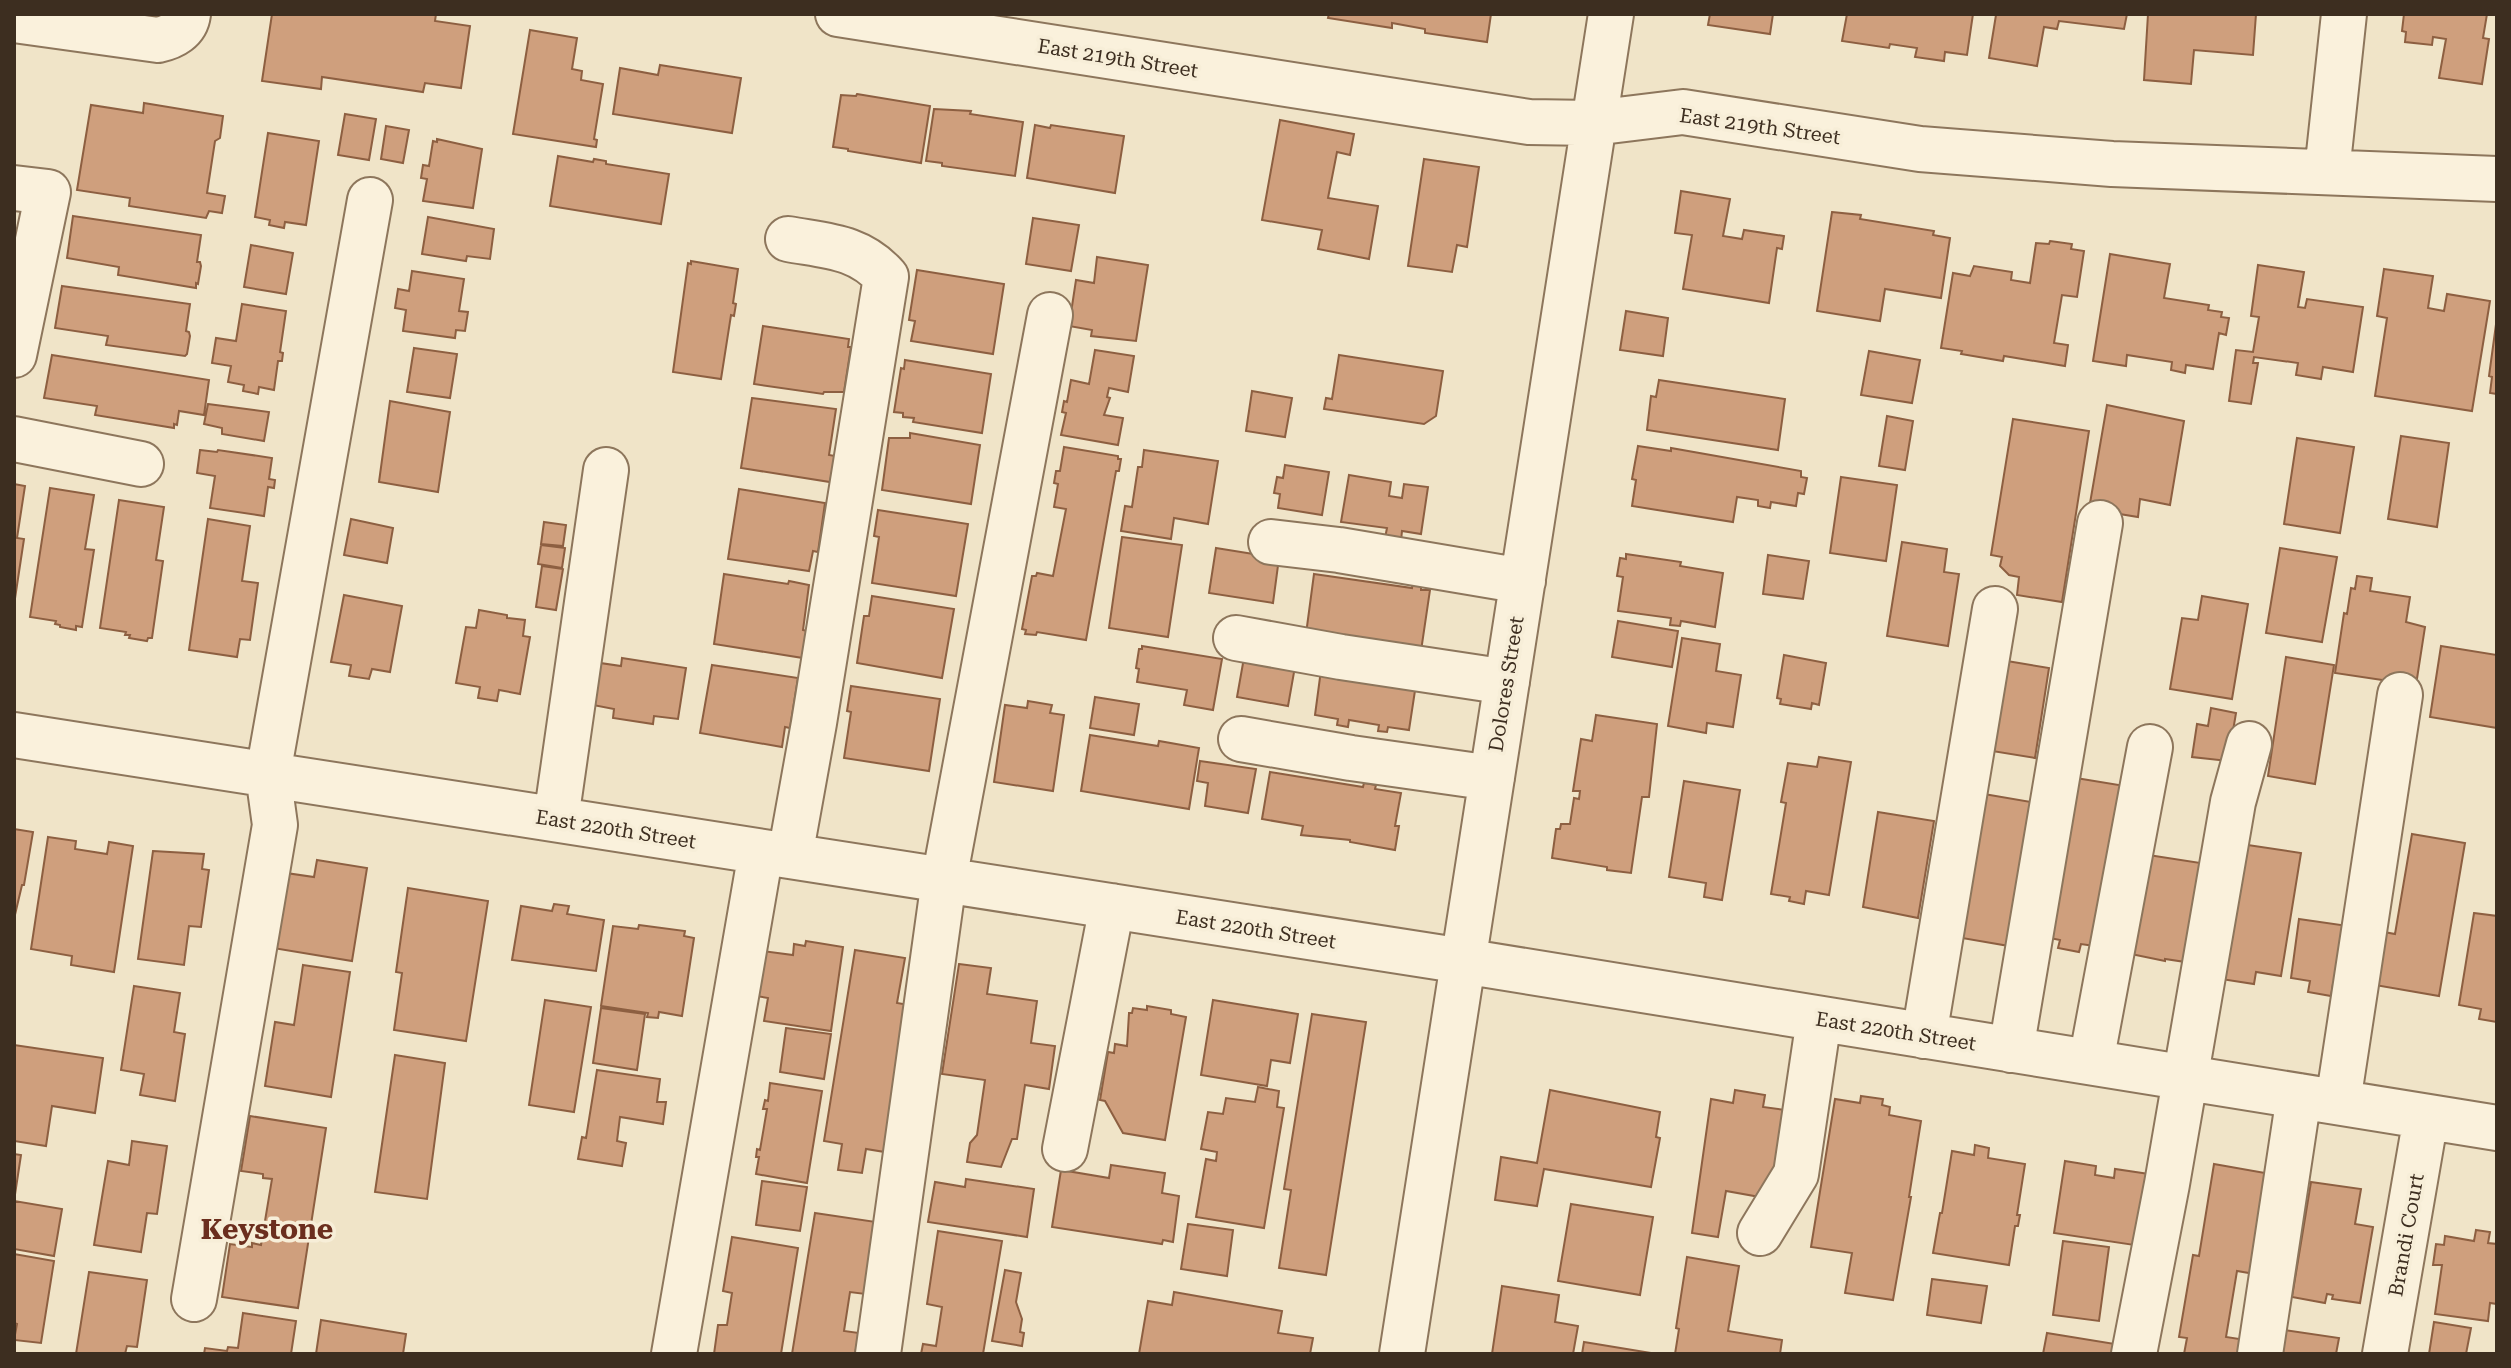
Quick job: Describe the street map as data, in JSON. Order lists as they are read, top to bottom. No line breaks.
{"streets":{"street":["East 219th Street","Dolores Street","East 220th Street","Brandi Court"]},"crossings":[["East 219th Street","Dolores Street"],["Dolores Street","East 220th Street"],["East 220th Street","Brandi Court"]],"districts":["Keystone"]}
